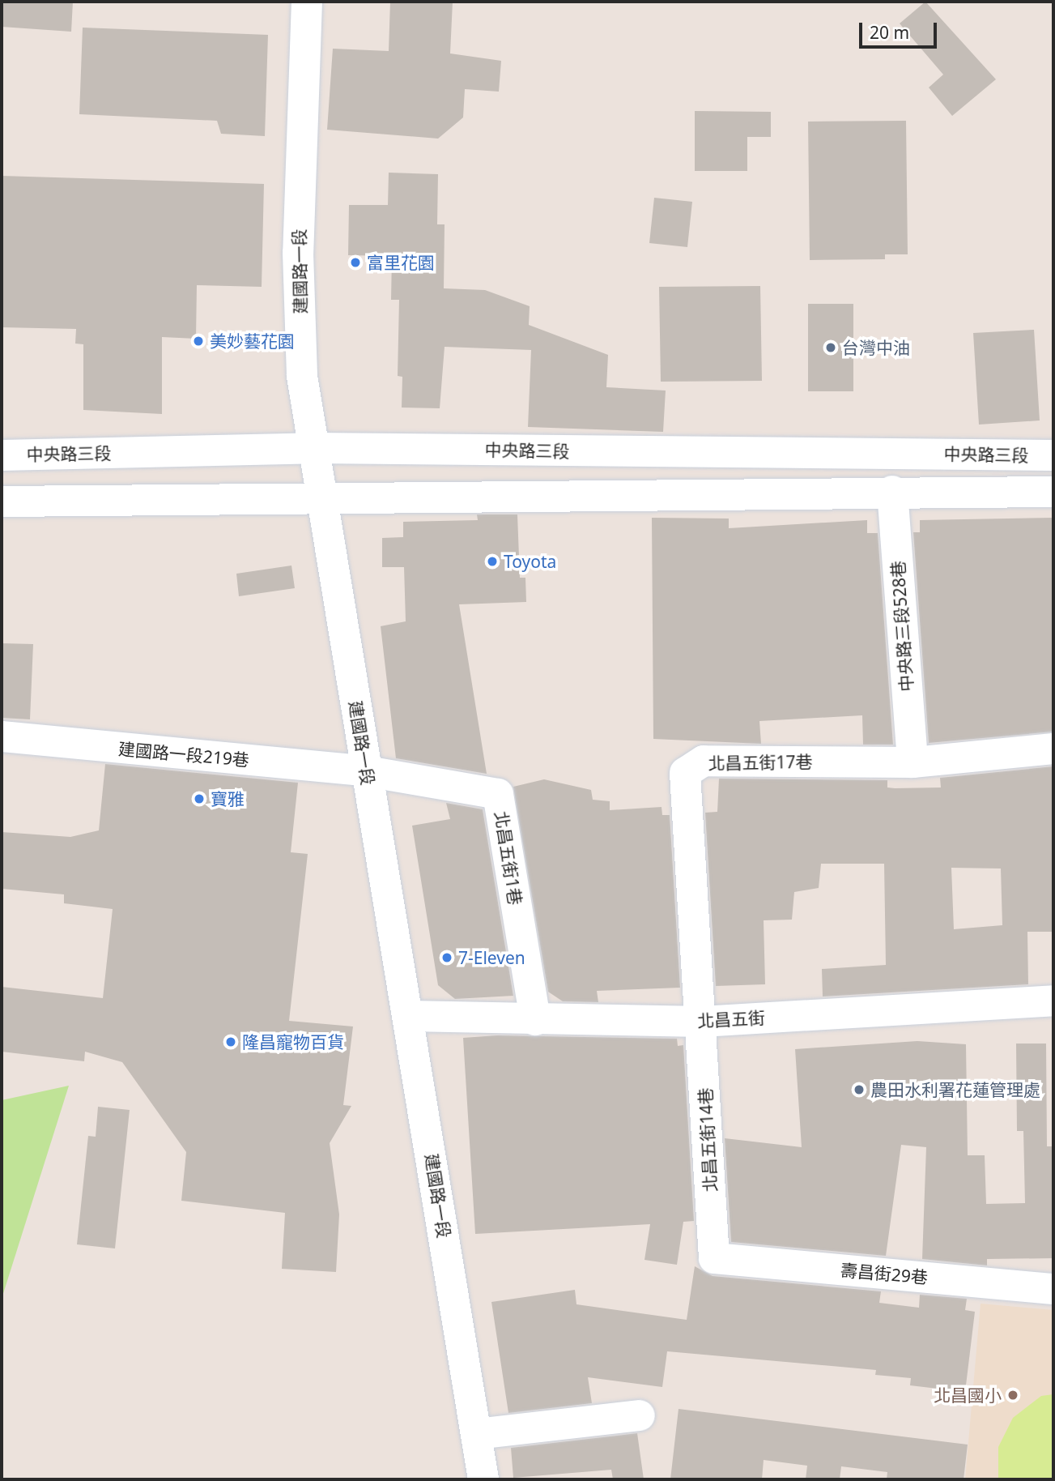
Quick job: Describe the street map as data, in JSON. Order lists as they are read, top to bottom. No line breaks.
{"streets":{"street":["建國路一段","中央路三段","中央路三段528巷","建國路一段219巷","北昌五街17巷","北昌五街1巷","北昌五街","北昌五街14巷","壽昌街29巷"]},"crossings":[["建國路一段","中央路三段"],["建國路一段","建國路一段219巷"],["建國路一段","北昌五街1巷"],["建國路一段","北昌五街"],["中央路三段528巷","北昌五街17巷"],["建國路一段219巷","北昌五街1巷"],["北昌五街17巷","北昌五街"],["北昌五街17巷","北昌五街14巷"],["北昌五街1巷","北昌五街"],["北昌五街","北昌五街14巷"],["北昌五街14巷","壽昌街29巷"]],"places":["富里花園","美妙藝花園","台灣中油","Toyota","寶雅","7-Eleven","隆昌寵物百貨","農田水利署花蓮管理處","北昌國小"],"scale_bar":"20 m"}
